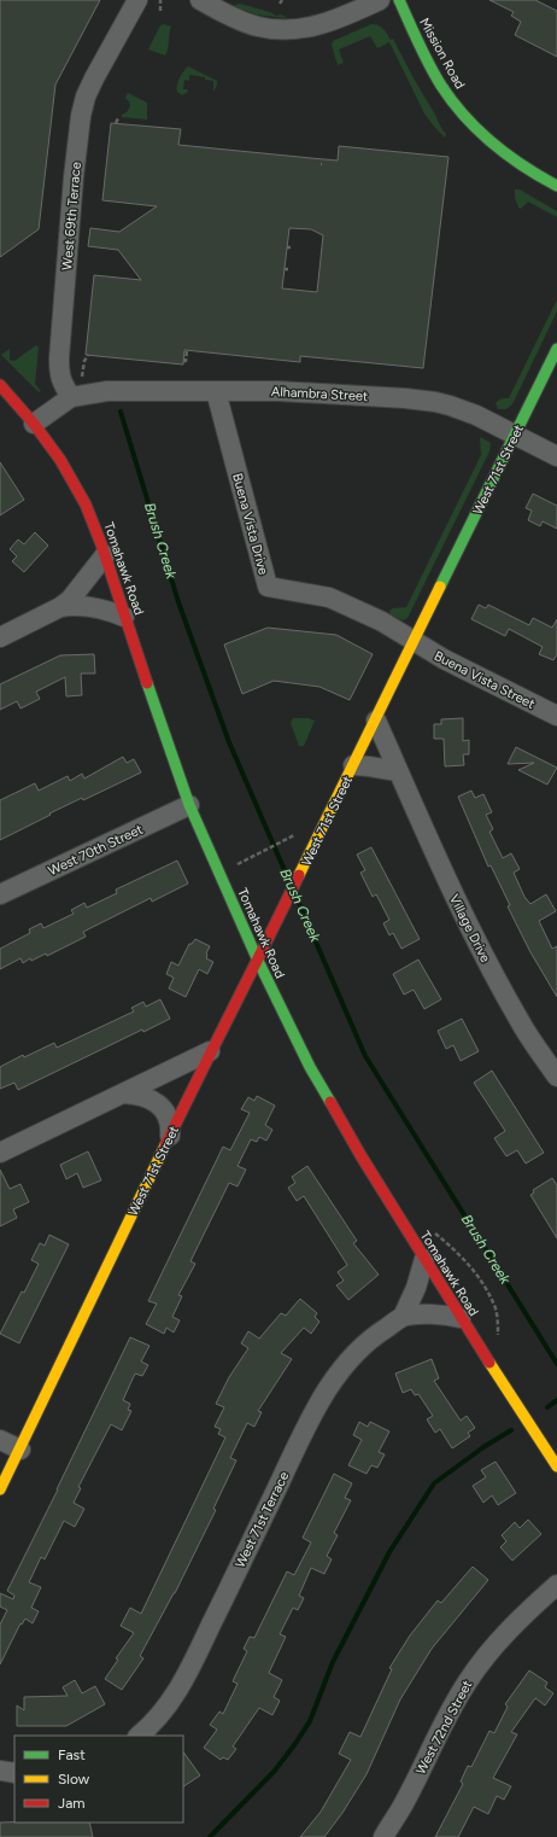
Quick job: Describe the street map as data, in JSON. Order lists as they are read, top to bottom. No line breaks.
{"streets":{"street":["Mission Road","West 69th Terrace","Alhambra Street","West 71st Street","Buena Vista Drive","Tomahawk Road","Buena Vista Street","West 70th Street","Village Drive","West 71st Terrace","West 72nd Street"]},"crossings":[["West 69th Terrace","Alhambra Street"],["Alhambra Street","West 71st Street"],["Alhambra Street","Buena Vista Drive"],["West 71st Street","Buena Vista Drive"],["West 71st Street","Tomahawk Road"],["West 71st Street","Buena Vista Street"],["West 71st Street","Village Drive"],["Buena Vista Drive","Buena Vista Street"],["Tomahawk Road","West 70th Street"],["Tomahawk Road","West 71st Terrace"]],"water":["Brush Creek"],"legend":["Fast","Slow","Jam"]}
